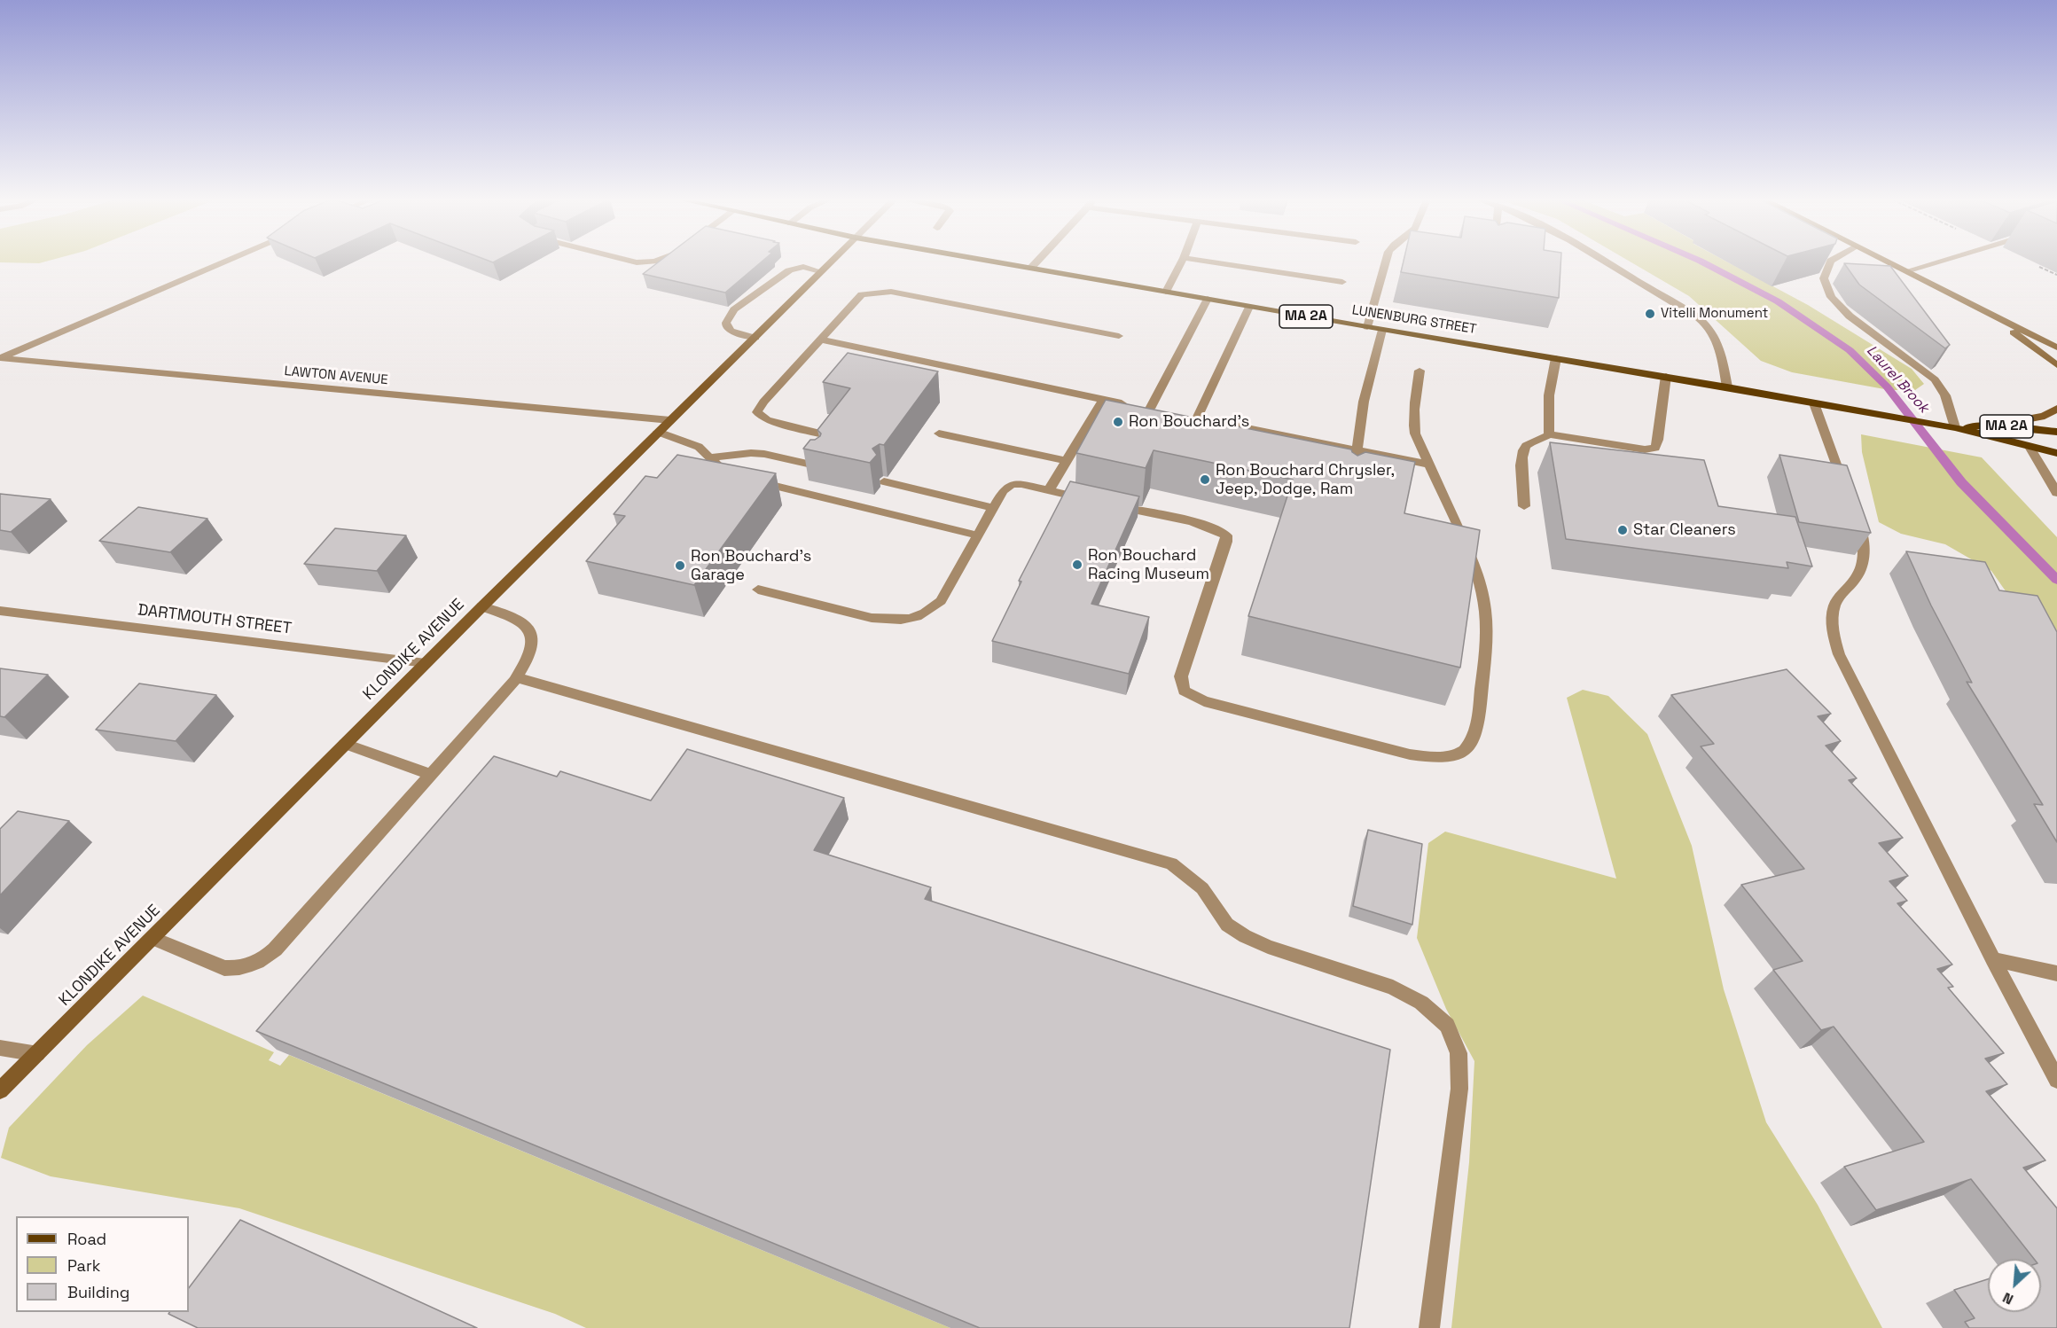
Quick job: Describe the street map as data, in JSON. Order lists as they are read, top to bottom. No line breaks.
{"streets":{"main road":["MA 2A","LUNENBURG STREET"],"street":["LAWTON AVENUE","DARTMOUTH STREET","KLONDIKE AVENUE"]},"crossings":[["LAWTON AVENUE","KLONDIKE AVENUE"],["DARTMOUTH STREET","KLONDIKE AVENUE"]],"water":["Laurel Brook"],"places":["Vitelli Monument","Ron Bouchard's","Ron Bouchard Chrysler, Jeep, Dodge, Ram","Star Cleaners","Ron Bouchard Racing Museum","Ron Bouchard's Garage"],"legend":["Road","Park","Building"],"north":"bottom left"}
